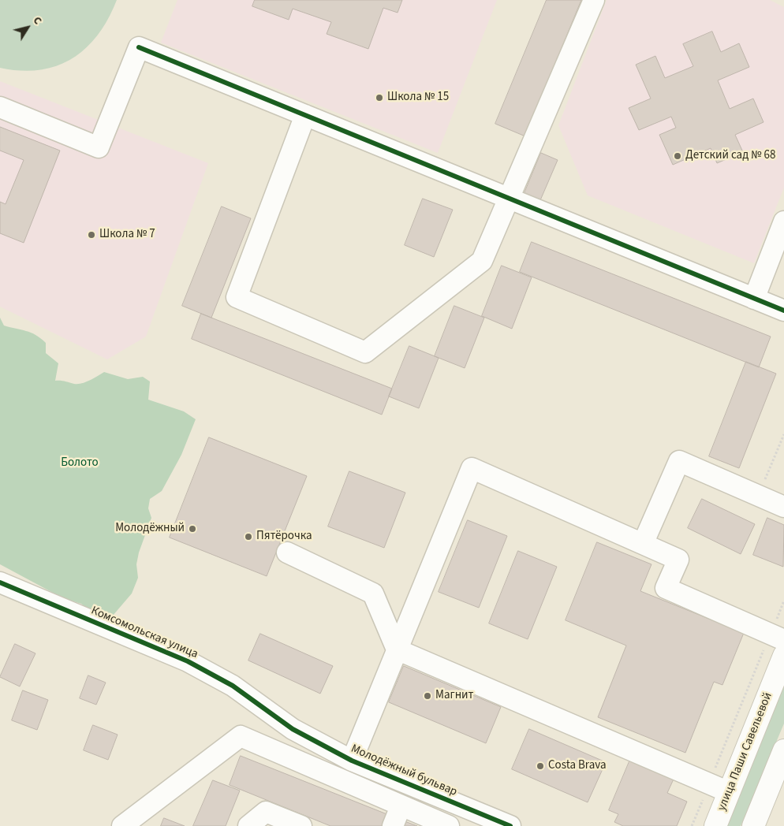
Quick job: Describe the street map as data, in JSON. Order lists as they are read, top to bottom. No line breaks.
{"streets":{"main road":["улица Паши Савельевой"],"street":["Комсомольская улица","Молодёжный бульвар"]},"crossings":[["Комсомольская улица","Молодёжный бульвар"]],"parks":["Болото"],"places":["Школа № 15","Детский сад № 68","Школа № 7","Молодёжный","Пятёрочка","Магнит","Costa Brava"],"north":"top right"}
